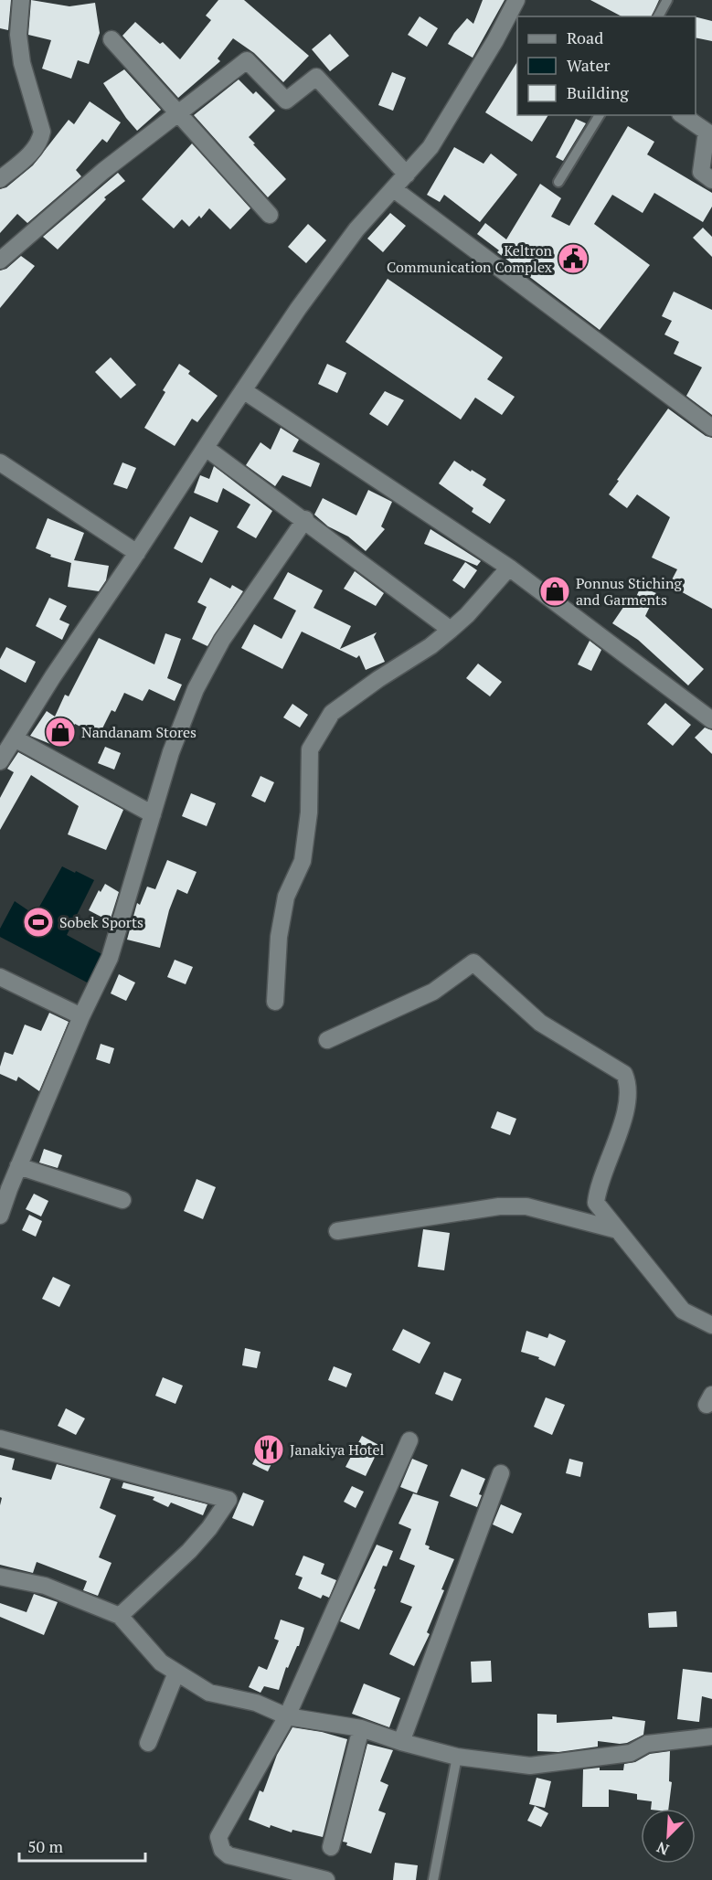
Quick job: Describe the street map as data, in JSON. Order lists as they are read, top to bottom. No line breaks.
{"places":{"public building":["Keltron Communication Complex"],"shop":["Ponnus Stiching and Garments","Nandanam Stores"],"sports":["Sobek Sports"],"restaurant":["Janakiya Hotel"]},"legend":["Road","Water","Building"],"scale_bar":"50 m","north":"bottom left"}
